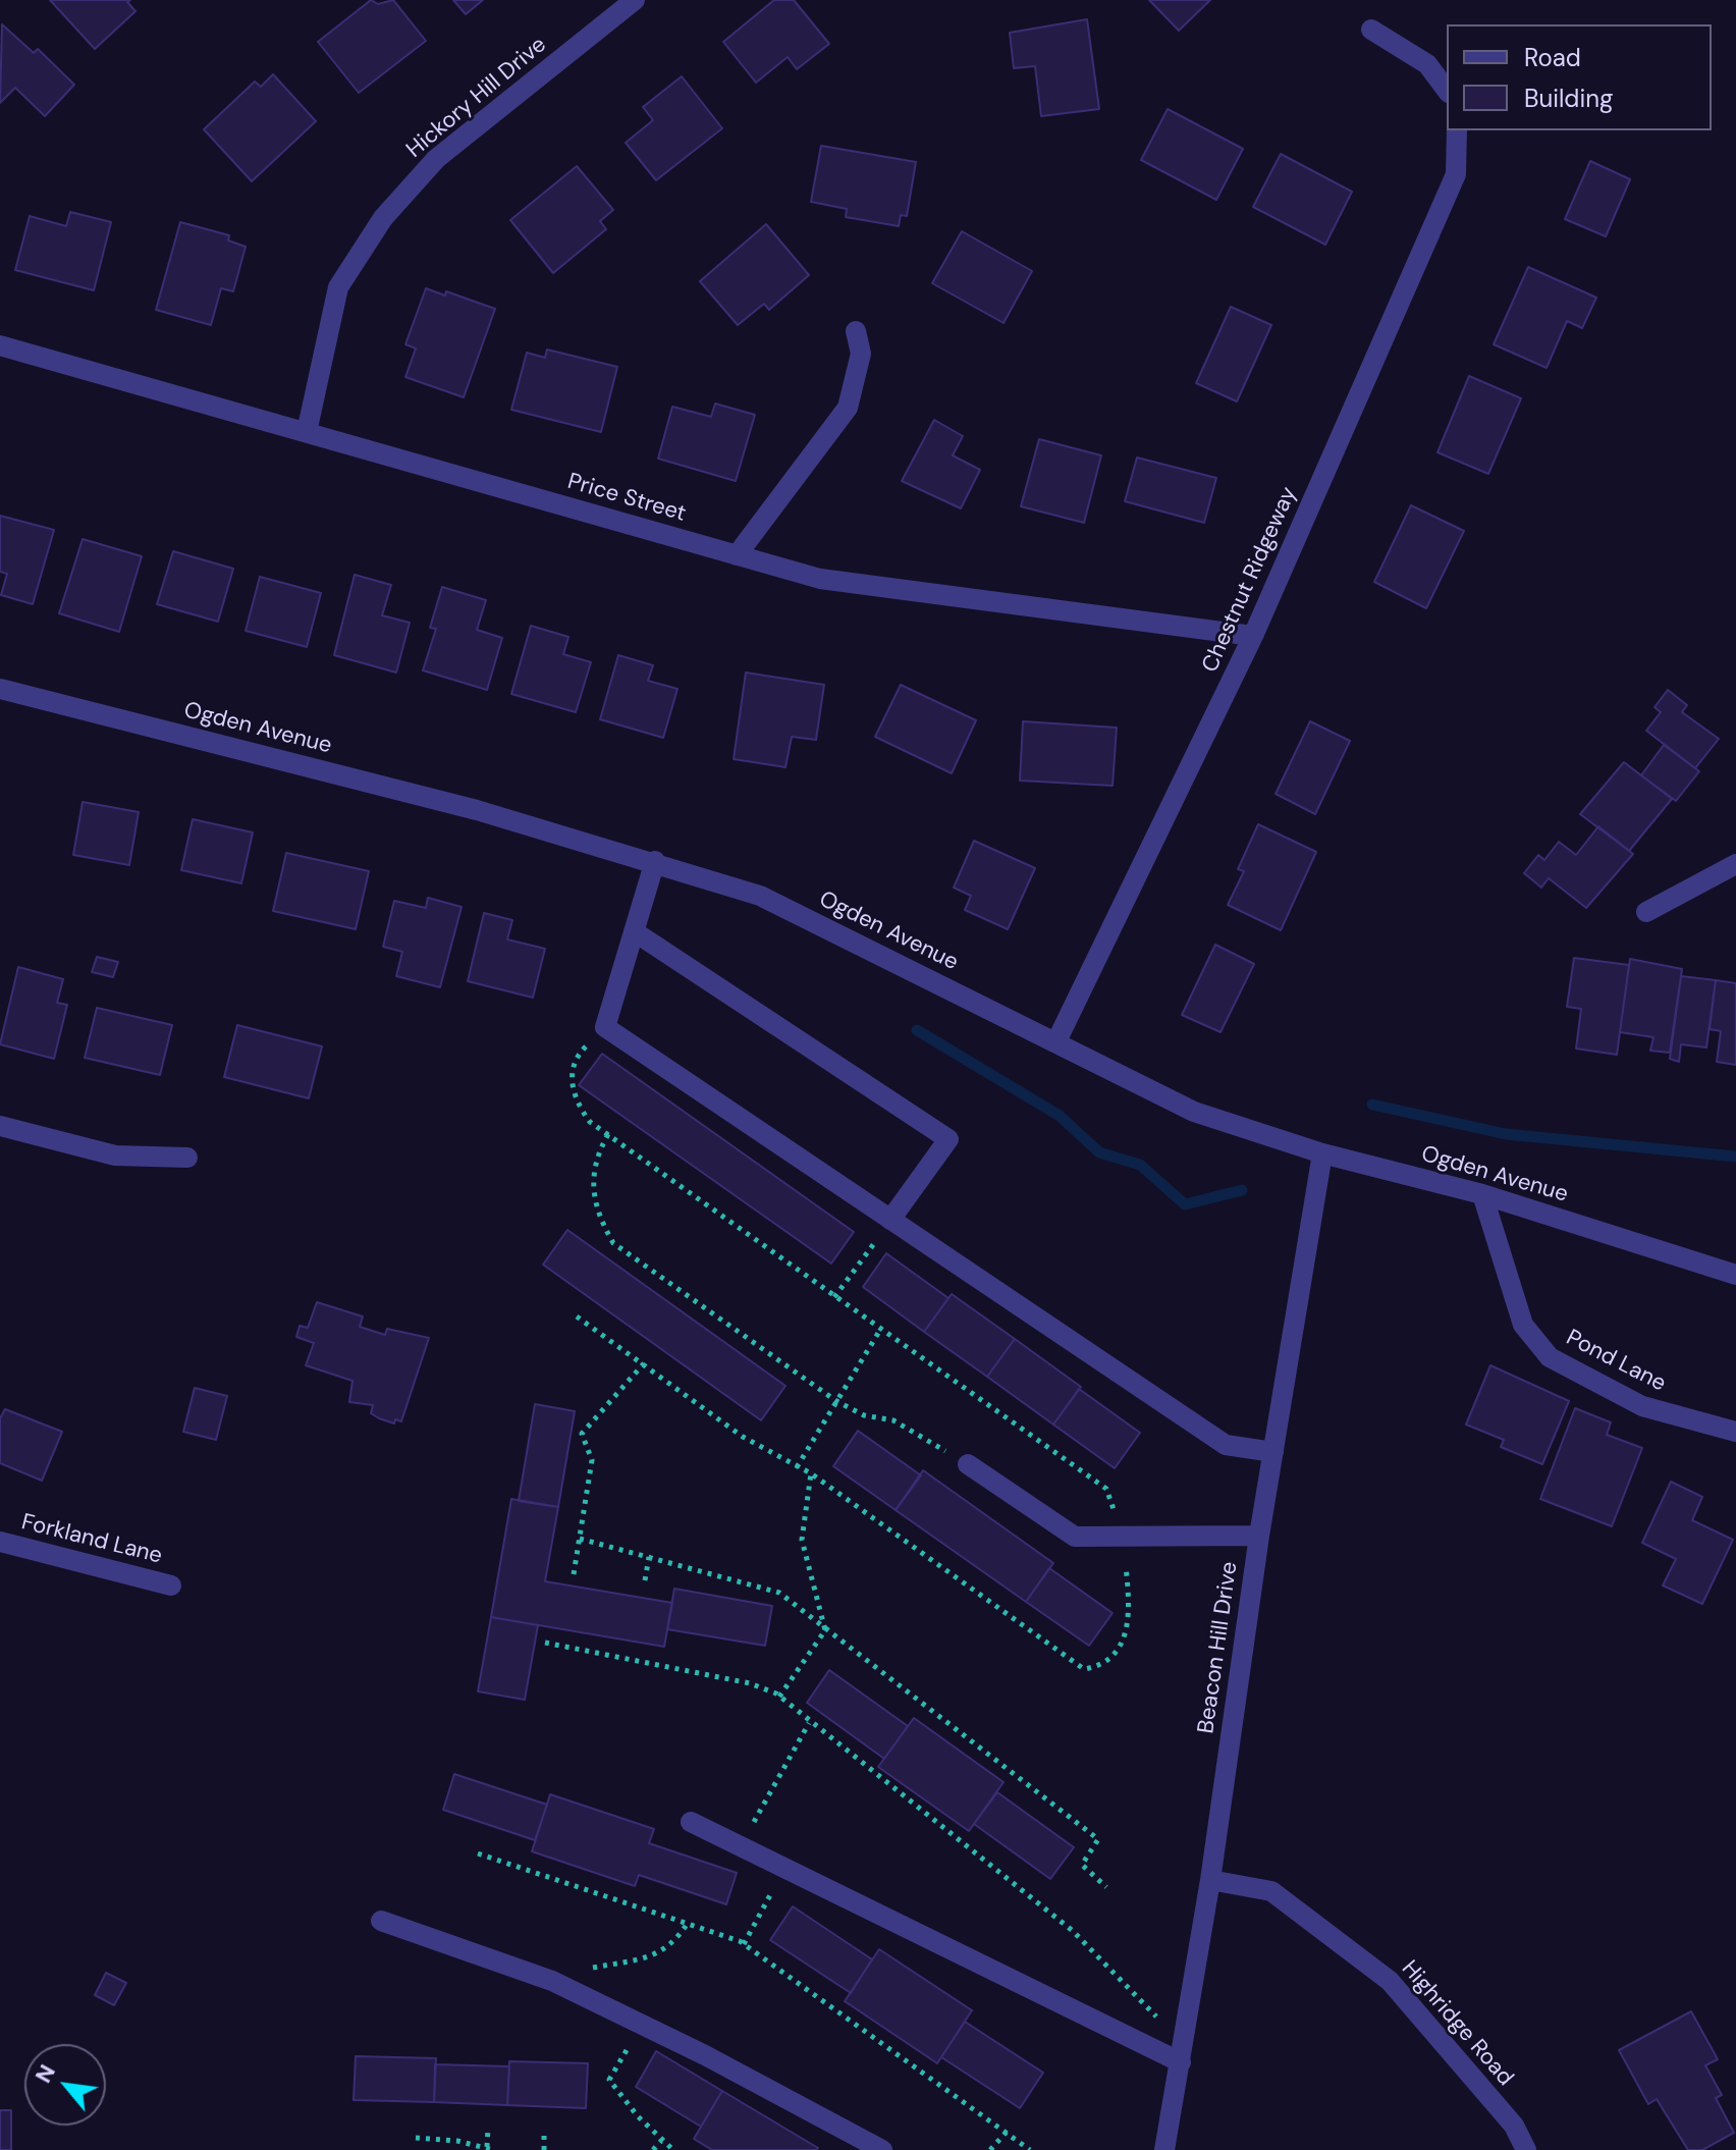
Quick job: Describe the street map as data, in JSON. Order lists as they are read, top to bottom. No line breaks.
{"streets":{"street":["Hickory Hill Drive","Price Street","Chestnut Ridgeway","Ogden Avenue","Pond Lane","Forkland Lane","Beacon Hill Drive","Highridge Road"]},"crossings":[["Hickory Hill Drive","Price Street"],["Price Street","Chestnut Ridgeway"],["Chestnut Ridgeway","Ogden Avenue"],["Ogden Avenue","Pond Lane"],["Ogden Avenue","Beacon Hill Drive"],["Beacon Hill Drive","Highridge Road"]],"legend":["Road","Building"],"north":"top left"}
